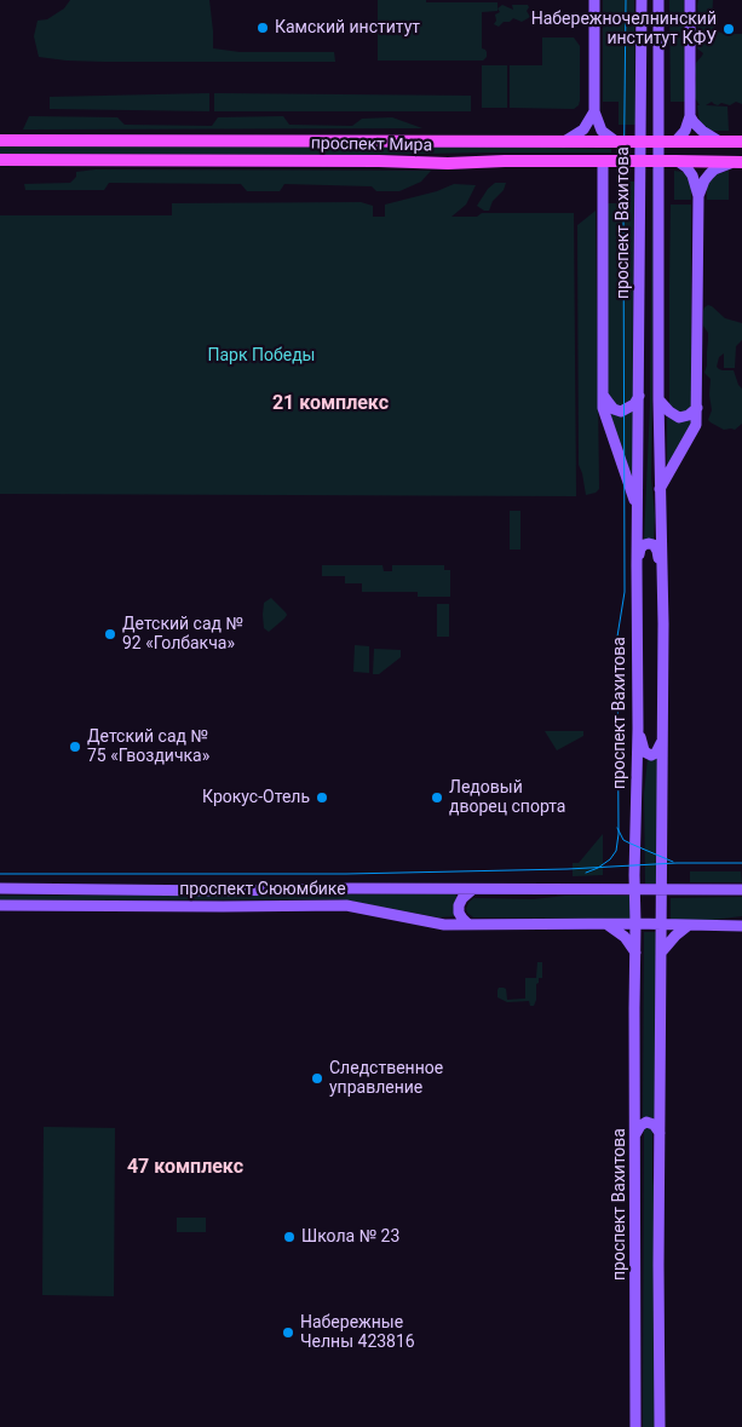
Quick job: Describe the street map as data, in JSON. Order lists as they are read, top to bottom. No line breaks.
{"streets":{"main road":["проспект Мира","проспект Вахитова","проспект Сююмбике"]},"crossings":[["проспект Вахитова","проспект Сююмбике"]],"districts":["21 комплекс","47 комплекс"],"parks":["Парк Победы"],"places":["Камский институт","Набережночелнинский институт КФУ","Детский сад № 92 «Голбакча»","Детский сад № 75 «Гвоздичка»","Крокус-Отель","Ледовый дворец спорта","Следственное управление","Школа № 23","Набережные Челны 423816"]}
